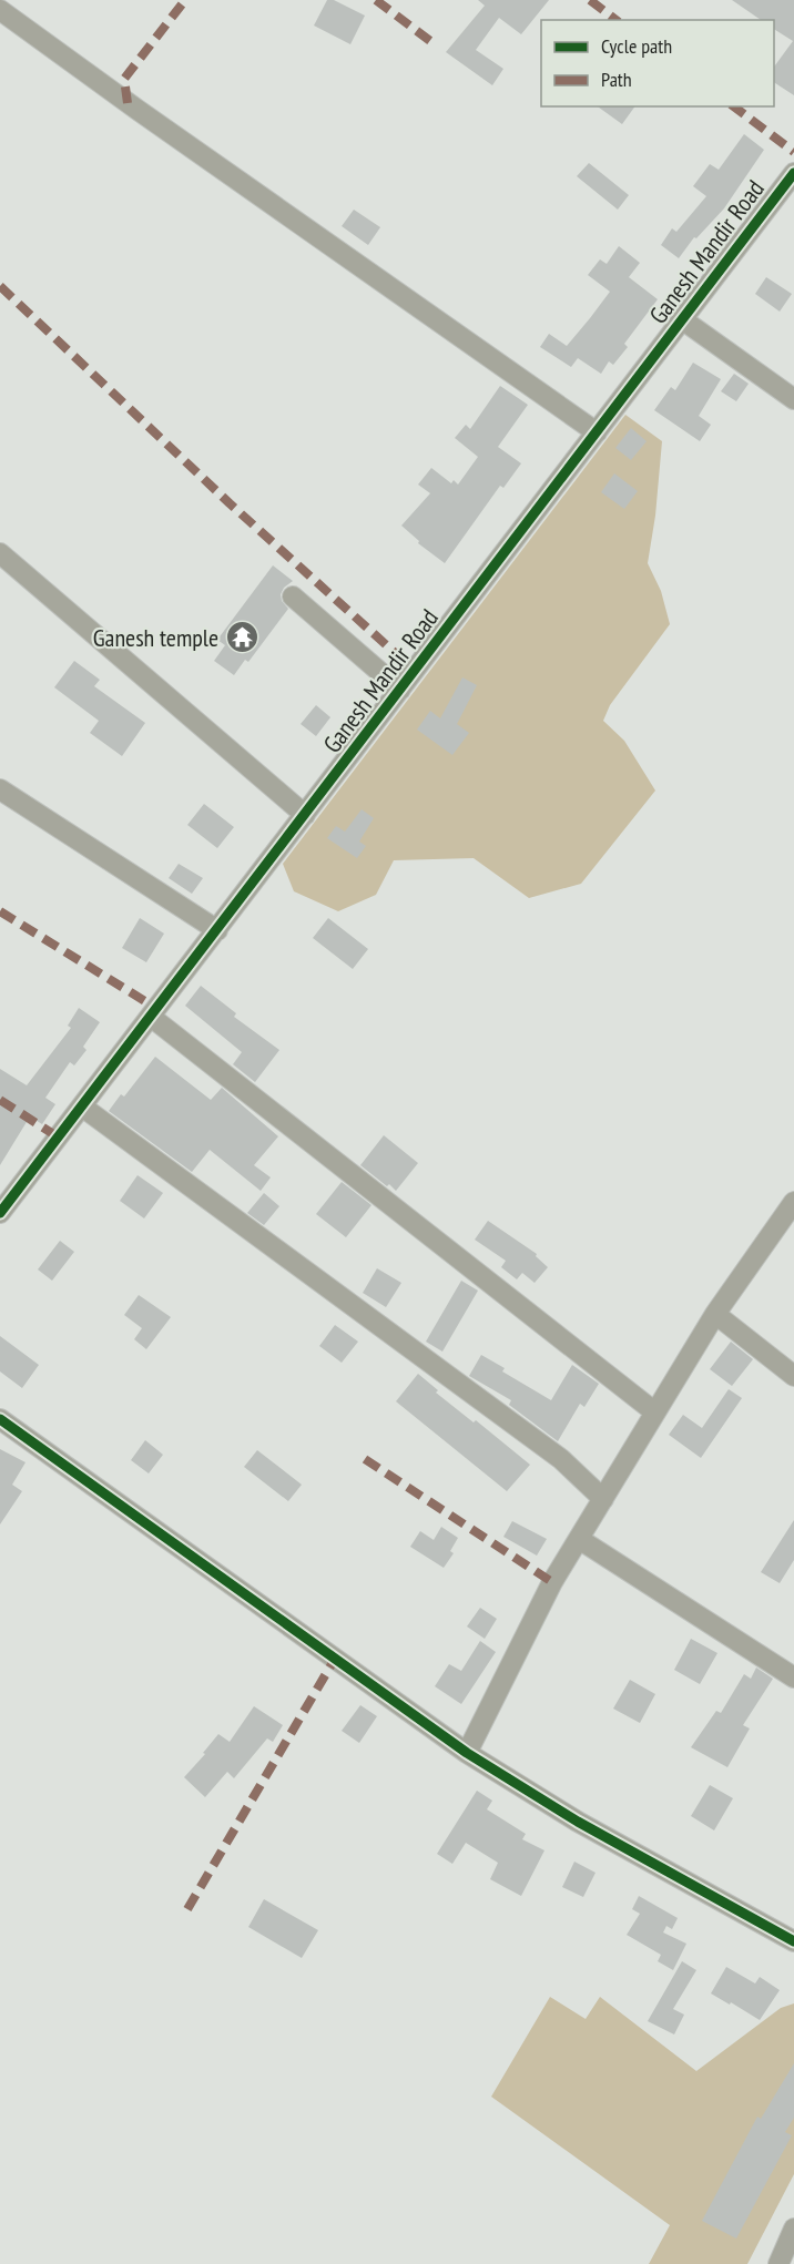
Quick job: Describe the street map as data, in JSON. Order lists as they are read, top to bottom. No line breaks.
{"streets":{"street":["Ganesh Mandir Road"]},"places":{"temple":["Ganesh temple"]},"legend":["Cycle path","Path"]}
